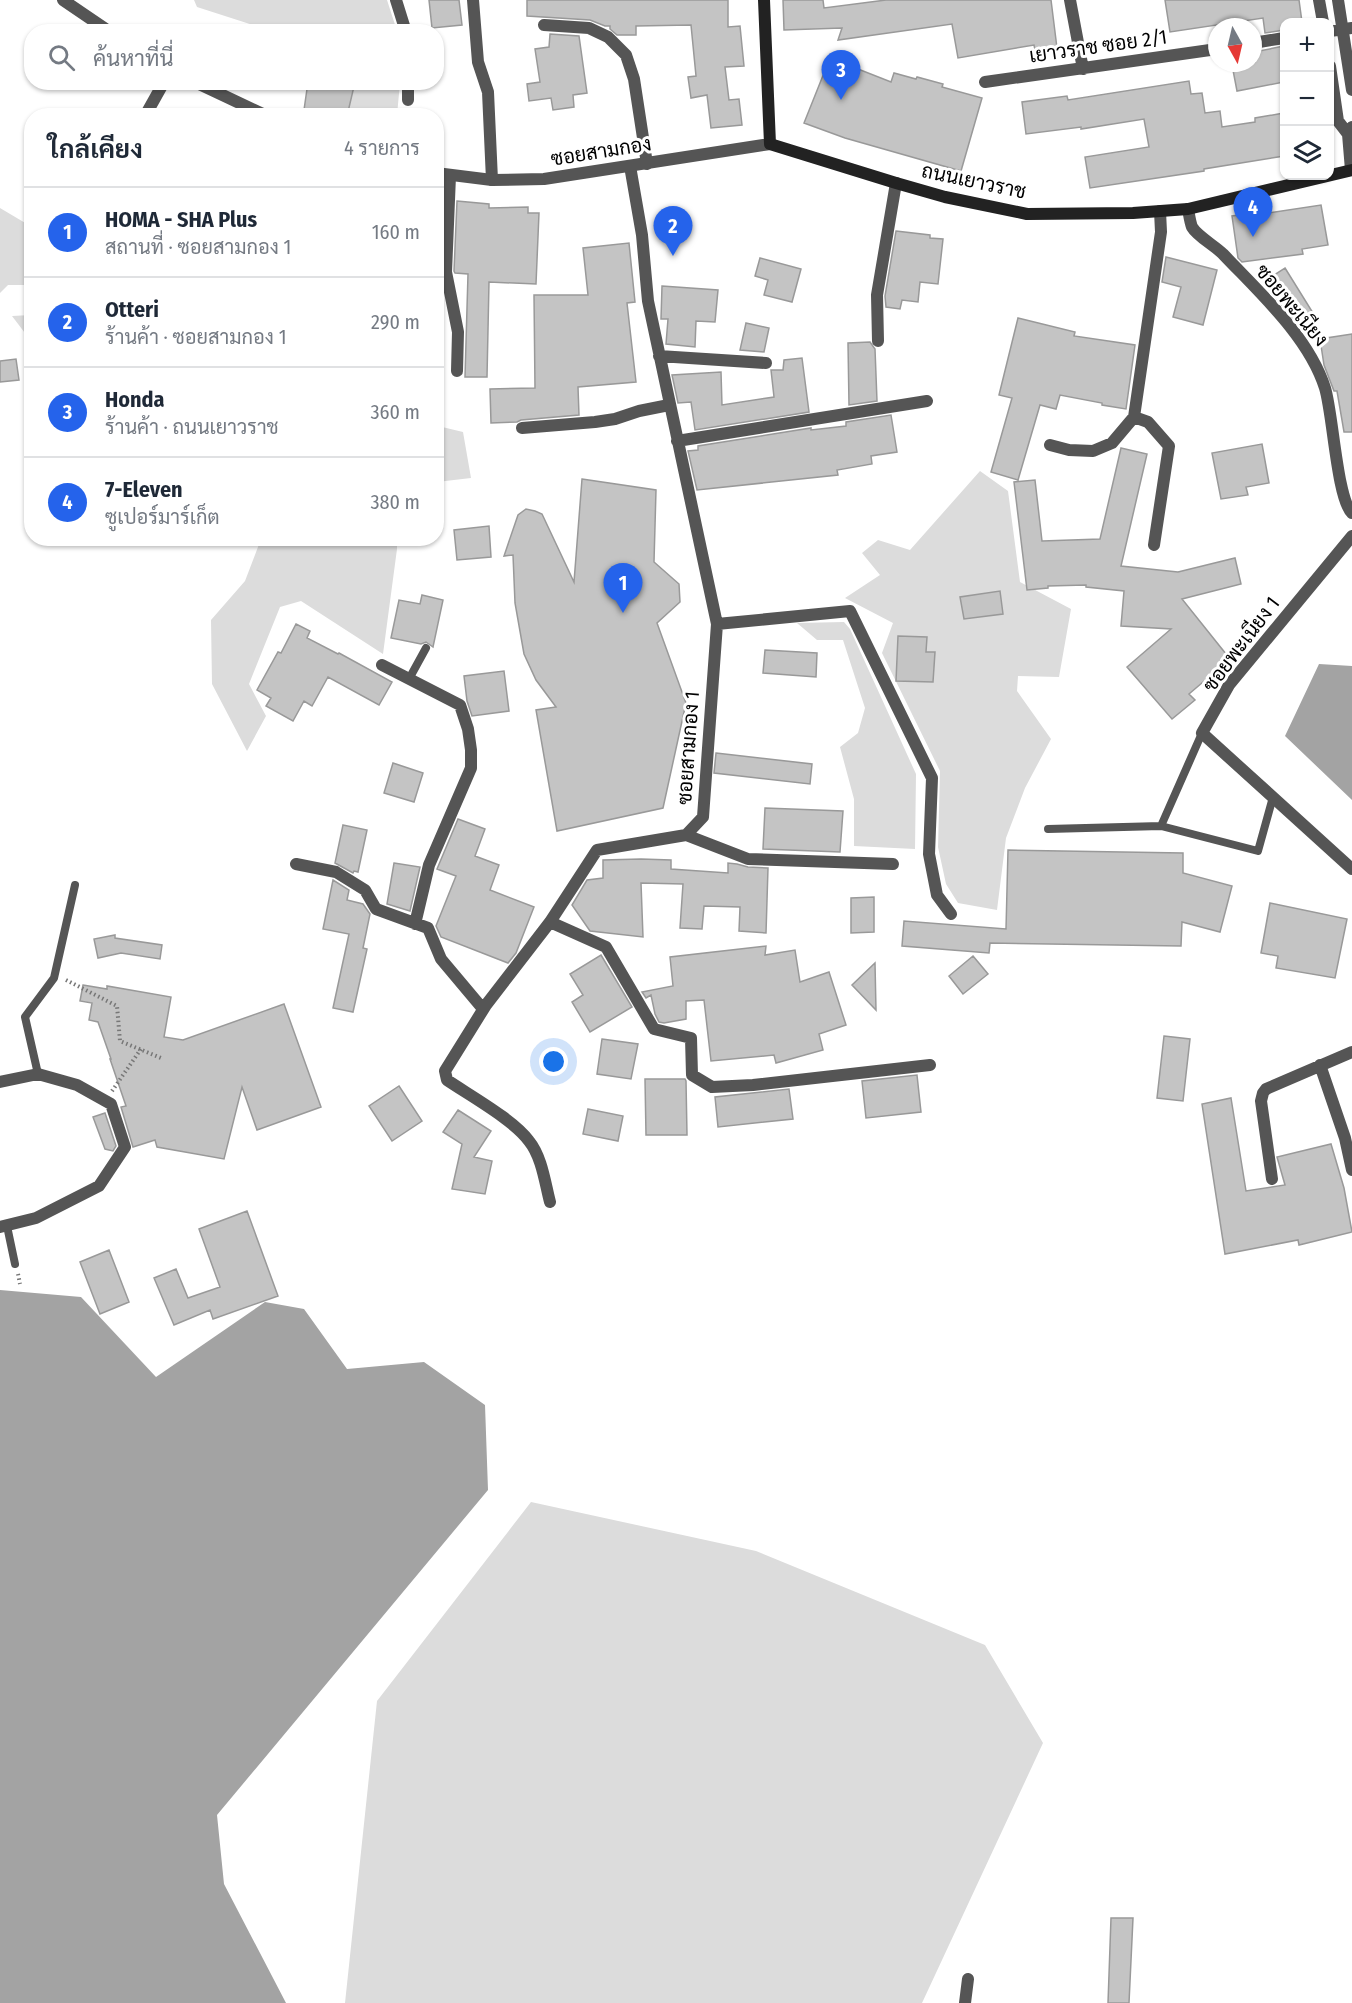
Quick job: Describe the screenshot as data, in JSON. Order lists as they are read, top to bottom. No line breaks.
{"streets":{"main road":["ถนนเยาวราช"],"street":["เยาวราช ซอย 2/1","ซอยสามกอง","ซอยพะเนียง","ซอยพะเนียง 1","ซอยสามกอง 1"]},"crossings":[["ซอยสามกอง","ถนนเยาวราช"],["ซอยสามกอง","ซอยสามกอง 1"],["ถนนเยาวราช","ซอยพะเนียง"]],"north":"bottom","page":{"map_buttons":["+","−"],"search":"ค้นหาที่นี่","pins":["3","4","2","1"],"heading":["ใกล้เคียง","4 รายการ"],"list":[{"mark":"1","name":"HOMA - SHA Plus","note":"สถานที่ · ซอยสามกอง 1","value":"160 m"},{"mark":"2","name":"Otteri","note":"ร้านค้า · ซอยสามกอง 1","value":"290 m"},{"mark":"3","name":"Honda","note":"ร้านค้า · ถนนเยาวราช","value":"360 m"},{"mark":"4","name":"7-Eleven","note":"ซูเปอร์มาร์เก็ต","value":"380 m"}]}}
